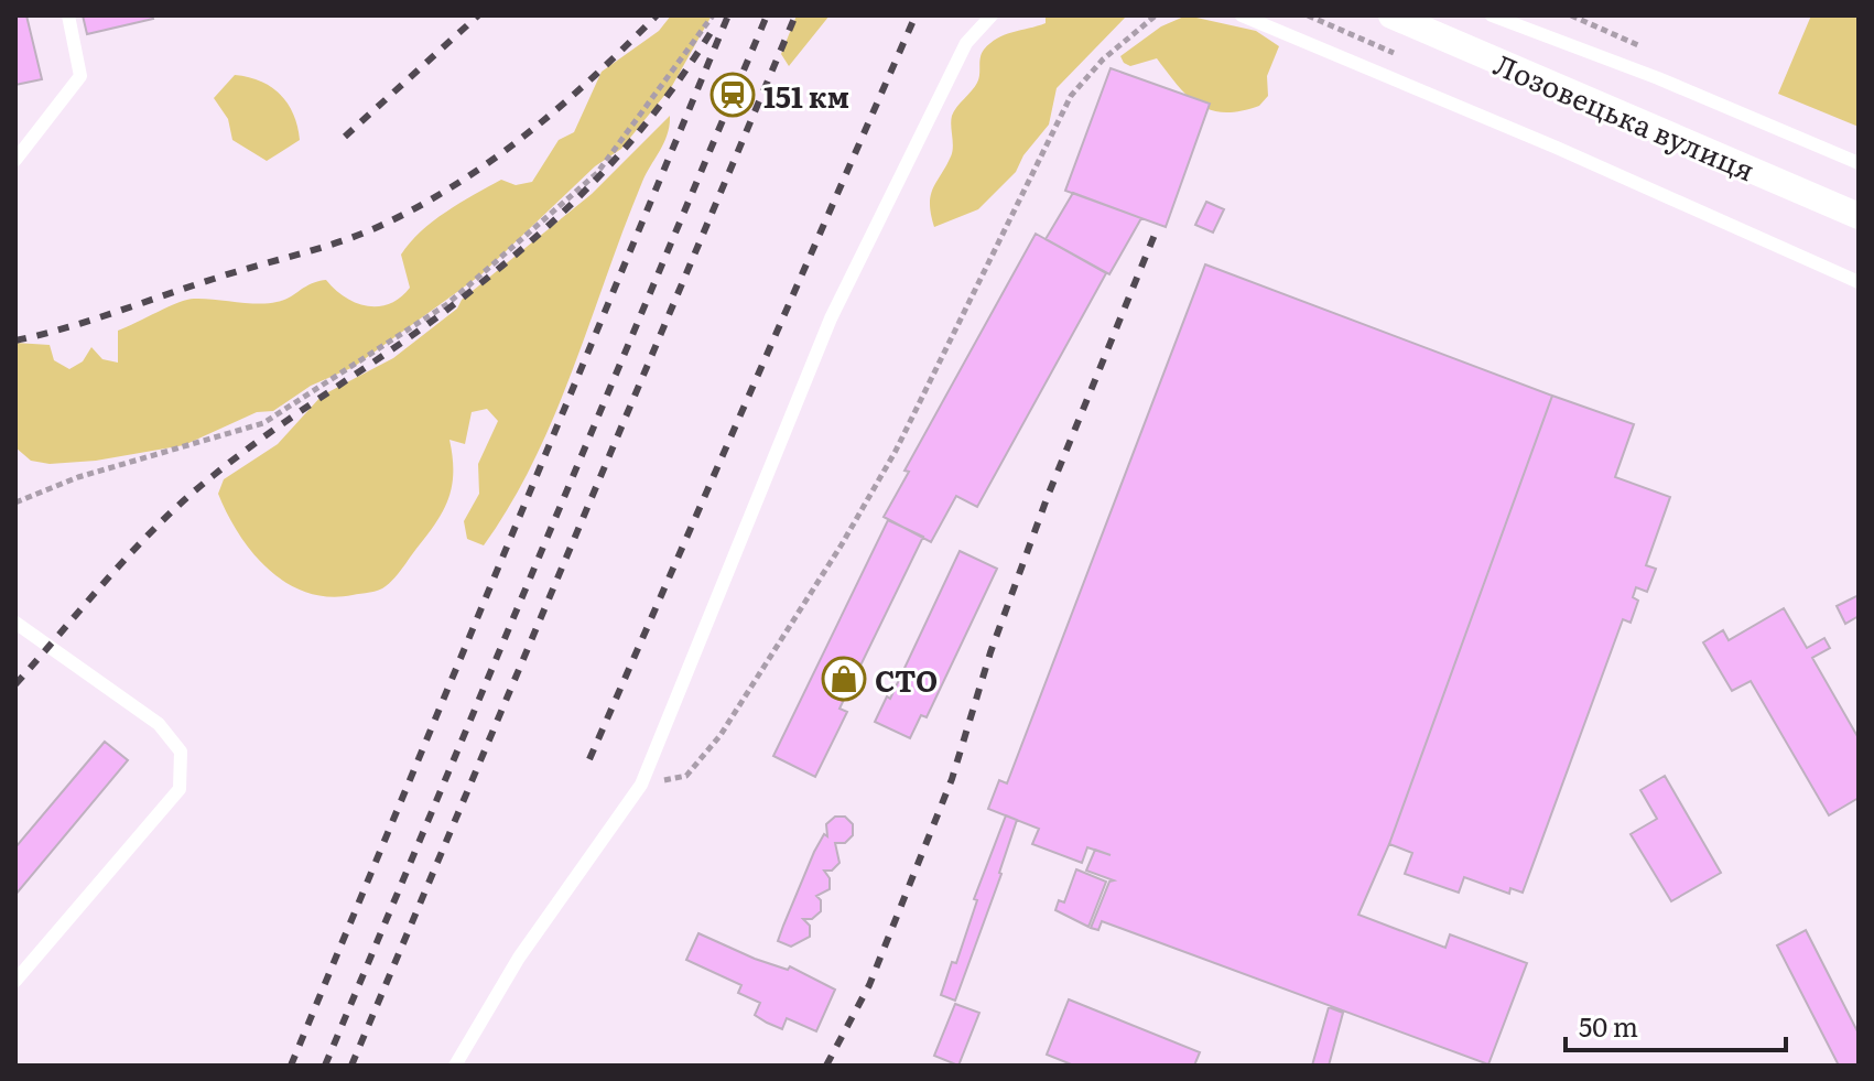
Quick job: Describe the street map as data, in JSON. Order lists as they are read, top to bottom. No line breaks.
{"streets":{"street":["Лозовецька вулиця"]},"places":{"station":["151 км"],"shop":["СТО"]},"scale_bar":"50 m"}
